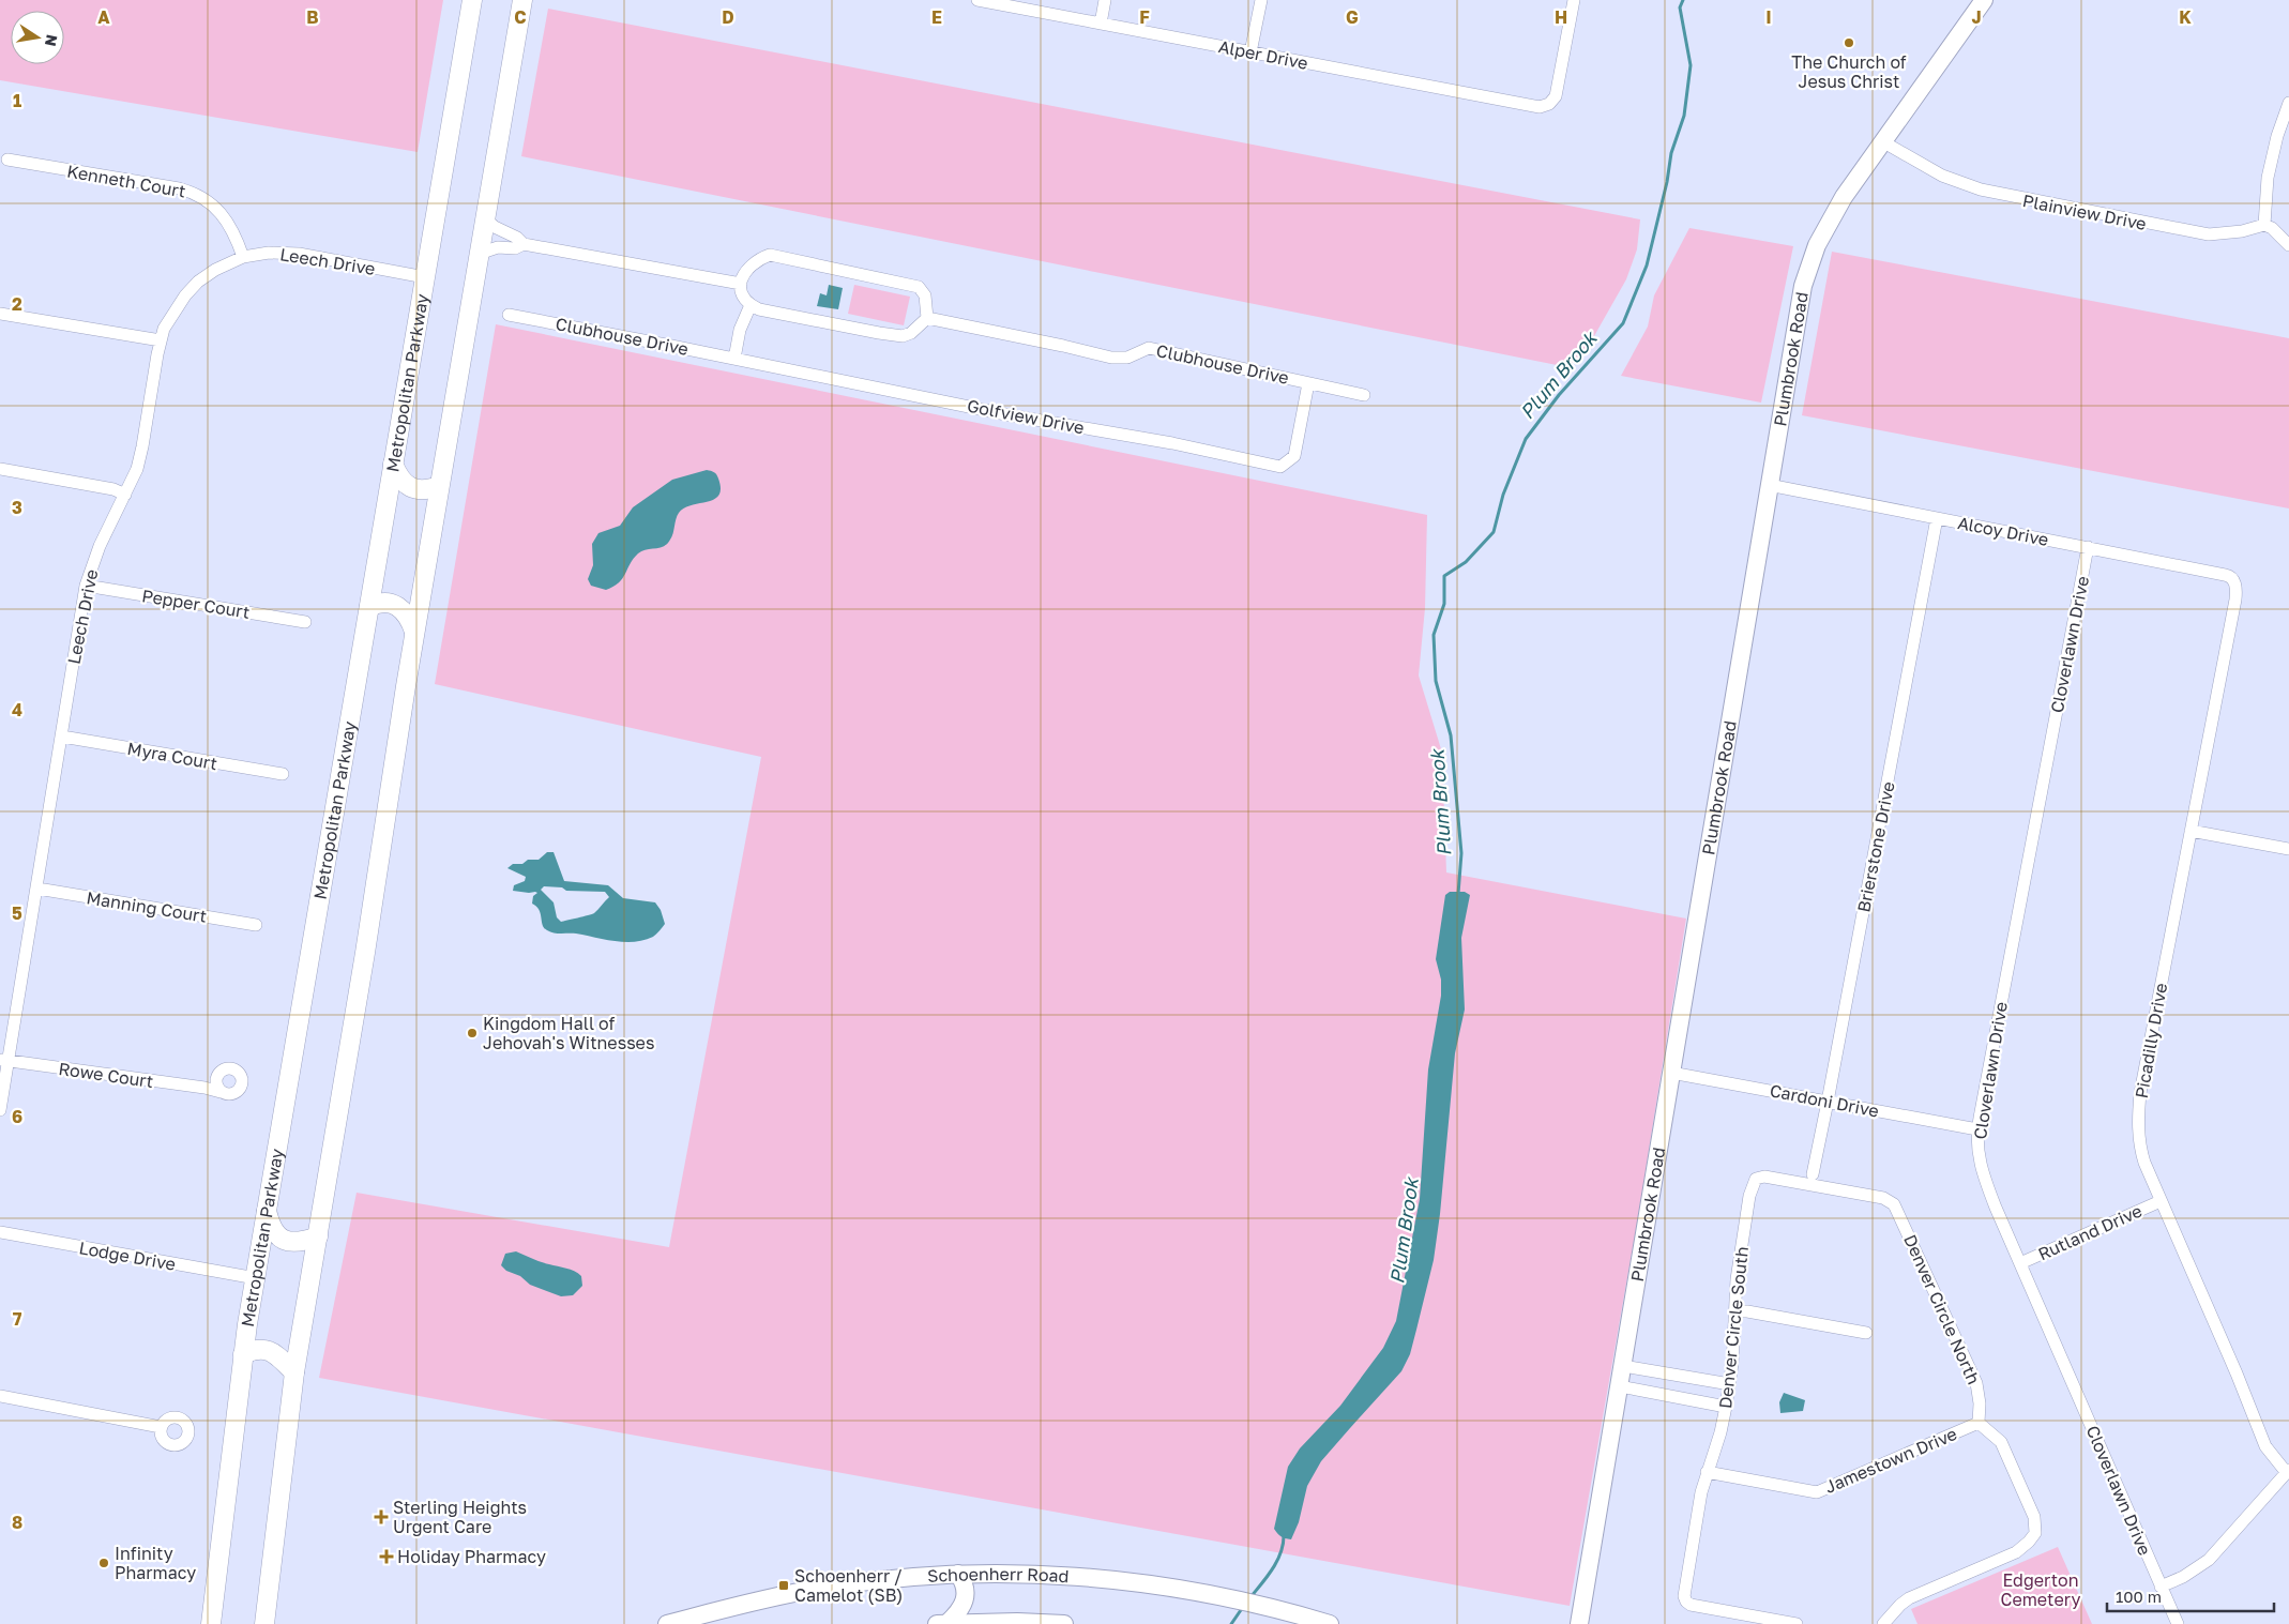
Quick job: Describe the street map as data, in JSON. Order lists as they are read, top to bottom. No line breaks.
{"streets":{"main road":["Metropolitan Parkway"],"street":["Alper Drive","Kenneth Court","Plainview Drive","Leech Drive","Clubhouse Drive","Plumbrook Road","Golfview Drive","Alcoy Drive","Pepper Court","Cloverlawn Drive","Myra Court","Brierstone Drive","Manning Court","Picadilly Drive","Rowe Court","Cardoni Drive","Rutland Drive","Lodge Drive","Denver Circle North","Denver Circle South","Jamestown Drive","Schoenherr Road"]},"crossings":[["Kenneth Court","Leech Drive"],["Plainview Drive","Plumbrook Road"],["Leech Drive","Metropolitan Parkway"],["Leech Drive","Pepper Court"],["Leech Drive","Myra Court"],["Leech Drive","Manning Court"],["Leech Drive","Rowe Court"],["Clubhouse Drive","Golfview Drive"],["Plumbrook Road","Alcoy Drive"],["Plumbrook Road","Cardoni Drive"],["Metropolitan Parkway","Lodge Drive"],["Alcoy Drive","Cloverlawn Drive"],["Alcoy Drive","Brierstone Drive"],["Alcoy Drive","Picadilly Drive"],["Cloverlawn Drive","Cardoni Drive"],["Cloverlawn Drive","Rutland Drive"],["Brierstone Drive","Cardoni Drive"],["Picadilly Drive","Rutland Drive"],["Denver Circle North","Denver Circle South"],["Denver Circle North","Jamestown Drive"],["Denver Circle South","Jamestown Drive"]],"water":["Plum Brook"],"parks":["Edgerton Cemetery"],"places":{"other":["The Church of Jesus Christ","Kingdom Hall of Jehovah's Witnesses","Infinity Pharmacy"],"health":["Sterling Heights Urgent Care","Holiday Pharmacy"],"transit":["Schoenherr / Camelot (SB)"]},"scale_bar":"100 m","north":"right","grid":{"columns":["A","B","C","D","E","F","G","H","I","J","K"],"rows":["1","2","3","4","5","6","7","8"]}}
